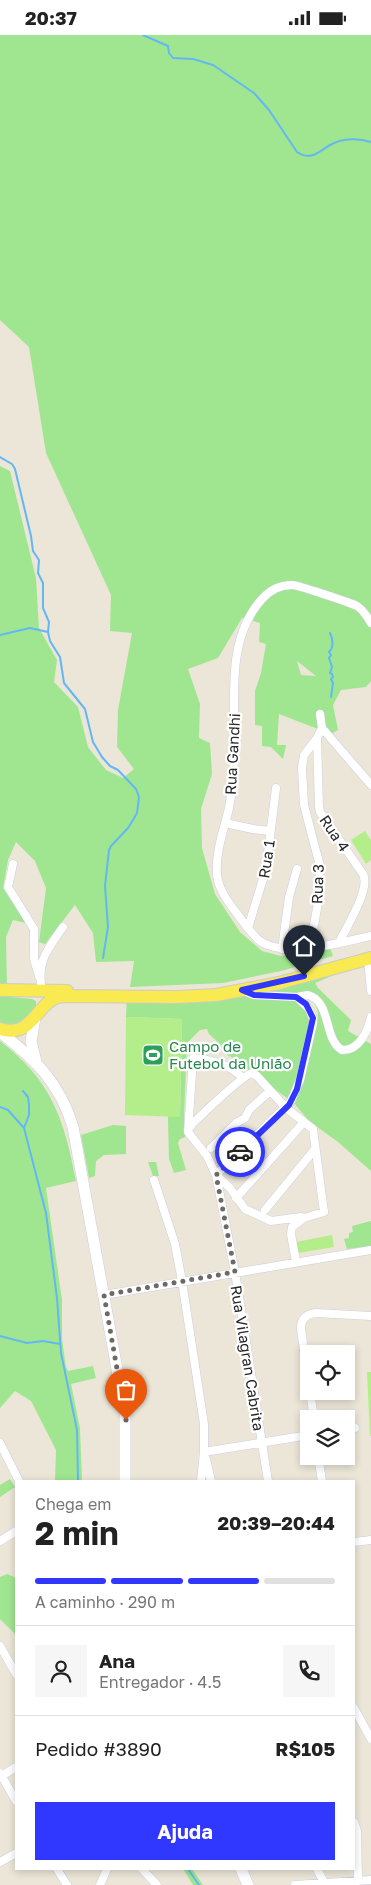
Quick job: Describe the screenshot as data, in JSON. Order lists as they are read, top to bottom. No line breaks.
{"streets":{"street":["Rua Gandhi","Rua 4","Rua 1","Rua 3","Rua Vilagran Cabrita"]},"crossings":[["Rua Gandhi","Rua 4"],["Rua Gandhi","Rua 1"],["Rua Gandhi","Rua 3"],["Rua 4","Rua 3"]],"places":{"sports":["Campo de Futebol da União"]},"page":{"status":"20:37","heading":["2 min","Chega em","20:39–20:44"],"panel":["Ana","Entregador · 4.5","Pedido #3890","R$105"],"bar":"A caminho · 290 m","buttons":"Ajuda"}}
